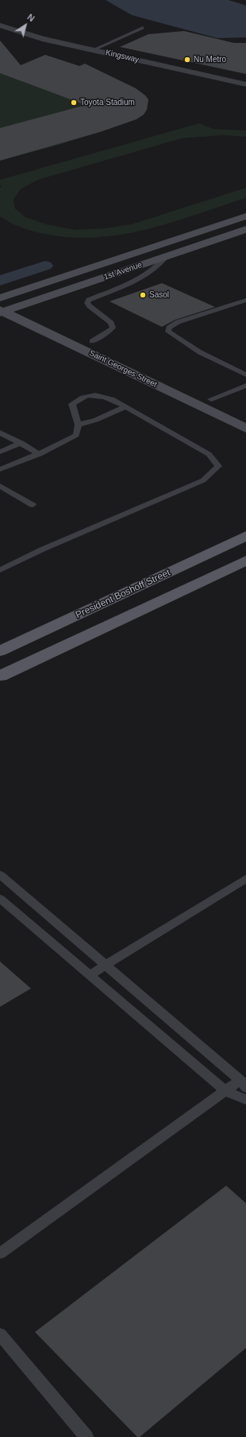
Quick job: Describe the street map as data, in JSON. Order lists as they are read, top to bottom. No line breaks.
{"streets":{"main road":["President Boshoff Street"],"street":["Kingsway","1st Avenue","Saint Georges Street"]},"crossings":[["1st Avenue","Saint Georges Street"]],"places":["Nu Metro","Toyota Stadium","Sasol"],"north":"top right"}
